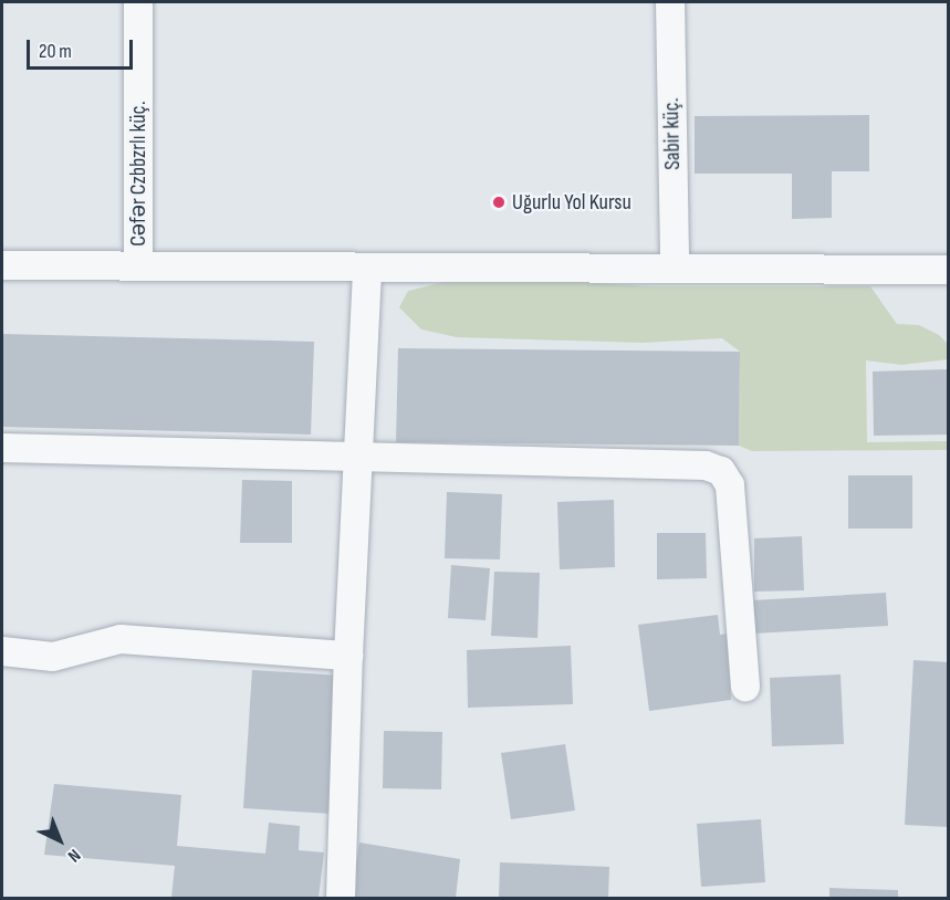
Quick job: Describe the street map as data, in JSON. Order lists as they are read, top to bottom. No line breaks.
{"streets":{"street":["Sabir küç.","Cəfər Czbbzrlı küç."]},"places":["Uğurlu Yol Kursu"],"scale_bar":"20 m","north":"bottom right"}
